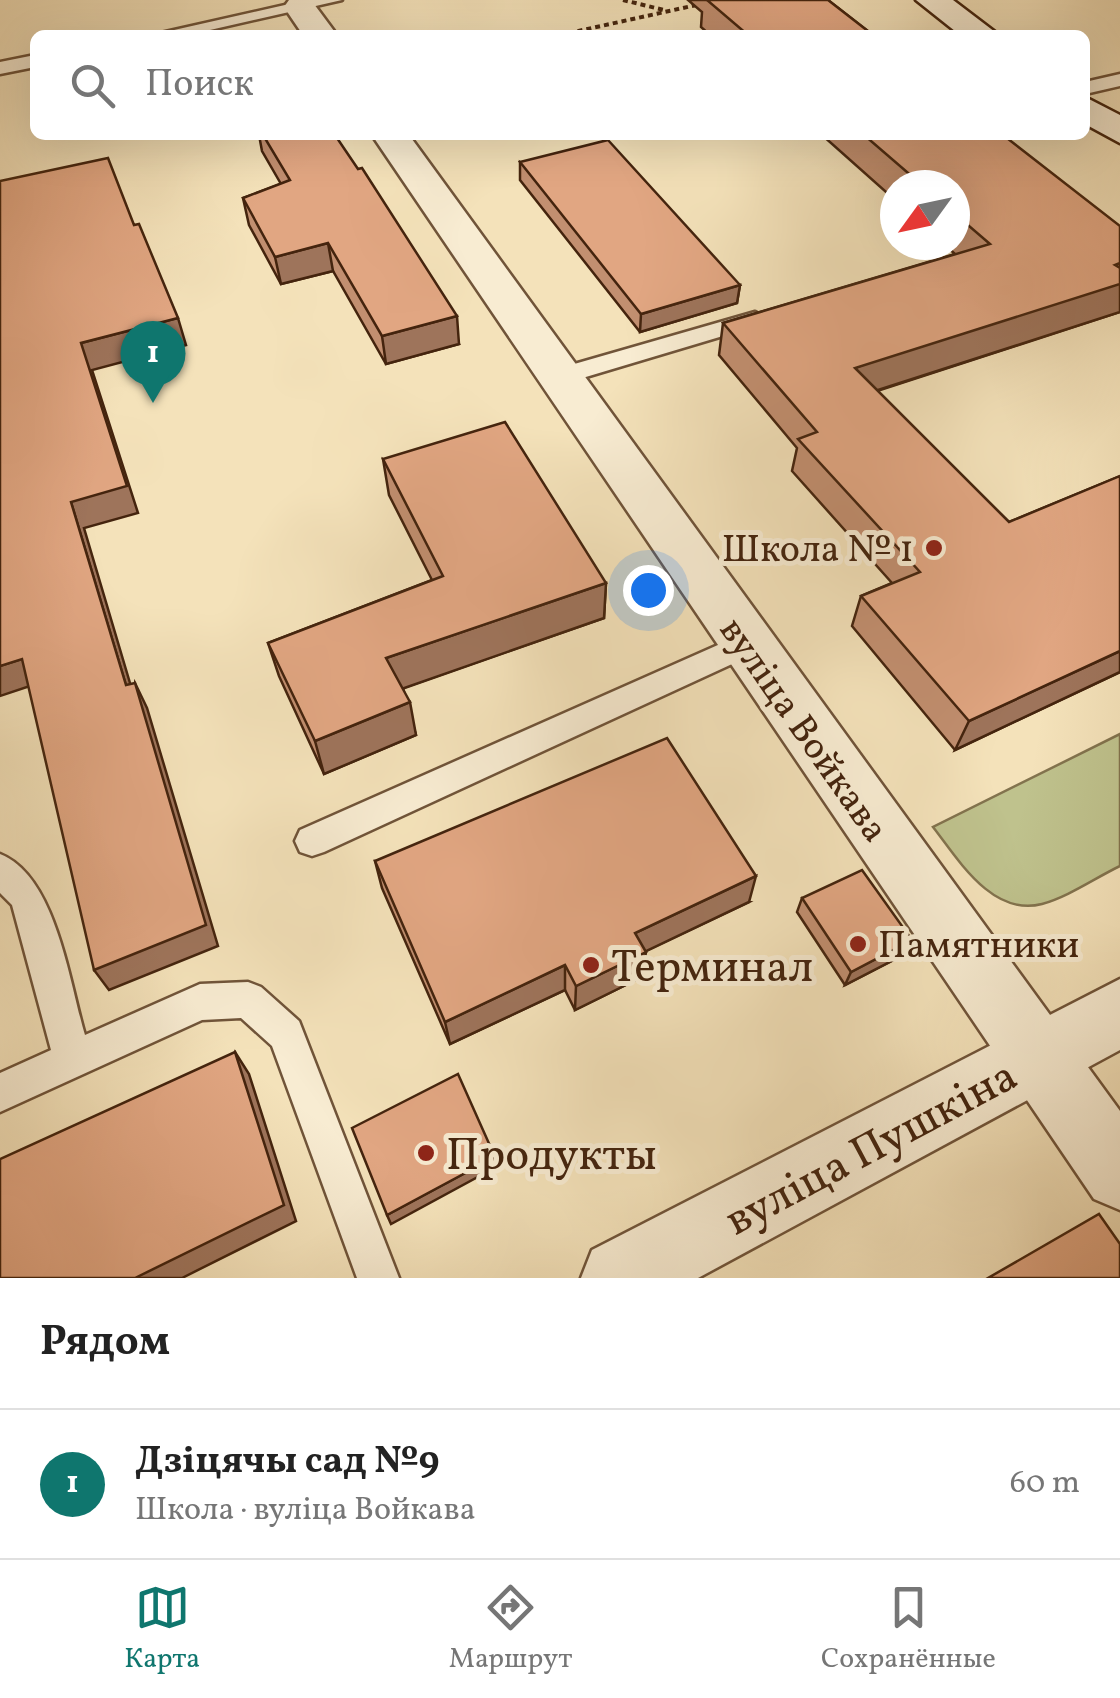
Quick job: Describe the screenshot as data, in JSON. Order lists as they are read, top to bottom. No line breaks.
{"streets":{"street":["вуліца Войкава","вуліца Пушкіна"]},"crossings":[["вуліца Войкава","вуліца Пушкіна"]],"places":["Школа № 1","Памятники","Терминал","Продукты"],"north":"bottom left","page":{"search":"Поиск","pins":"1","heading":"Рядом","list":[{"mark":"1","name":"Дзіцячы сад №9","note":"Школа · вуліца Войкава","value":"60 m"}],"nav":["Карта","Маршрут","Сохранённые"]}}
